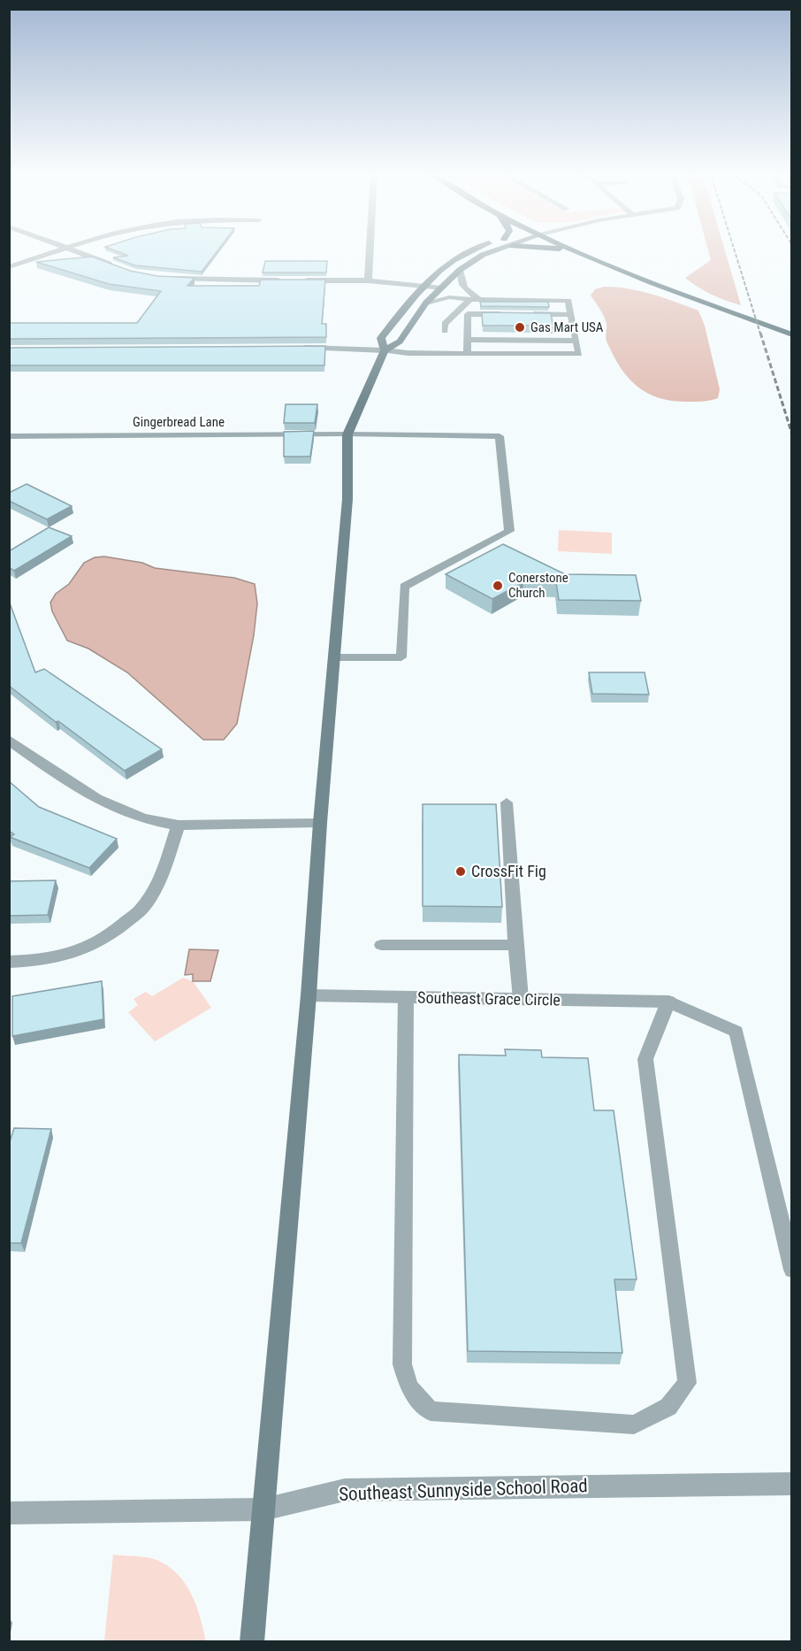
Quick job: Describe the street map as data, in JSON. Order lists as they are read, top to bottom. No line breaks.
{"streets":{"street":["Gingerbread Lane","Southeast Grace Circle","Southeast Sunnyside School Road"]},"places":["Gas Mart USA","Conerstone Church","CrossFit Fig"]}
